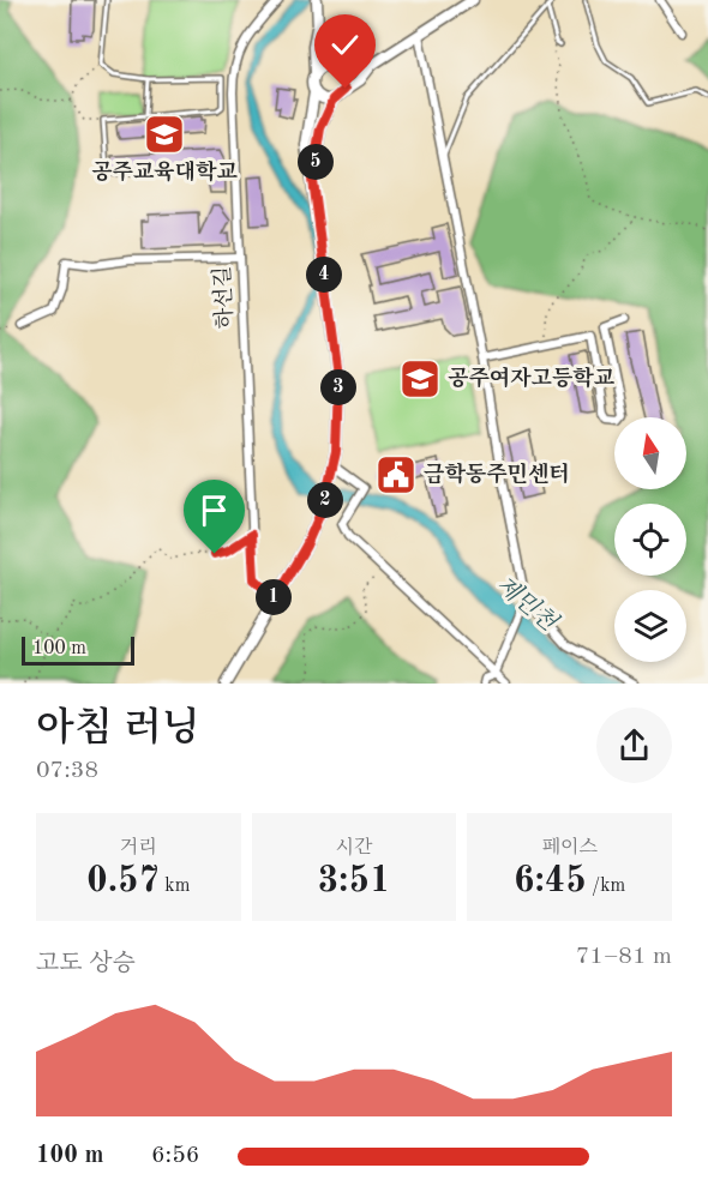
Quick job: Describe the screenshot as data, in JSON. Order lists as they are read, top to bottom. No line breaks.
{"streets":{"street":["하선길"]},"water":["제민천"],"places":{"school or university":["공주교육대학교","공주여자고등학교"],"public building":["금학동주민센터"]},"scale_bar":"100 m","north":"top","page":{"pins":["5","4","3","2","1"],"scale":"100 m","heading":["아침 러닝","07:38"],"stats":[["거리","0.57 km"],["시간","3:51"],["페이스","6:45 /km"]],"chart":["고도 상승","71–81 m"],"list":[{"name":"100 m","note":"6:56"}]}}
